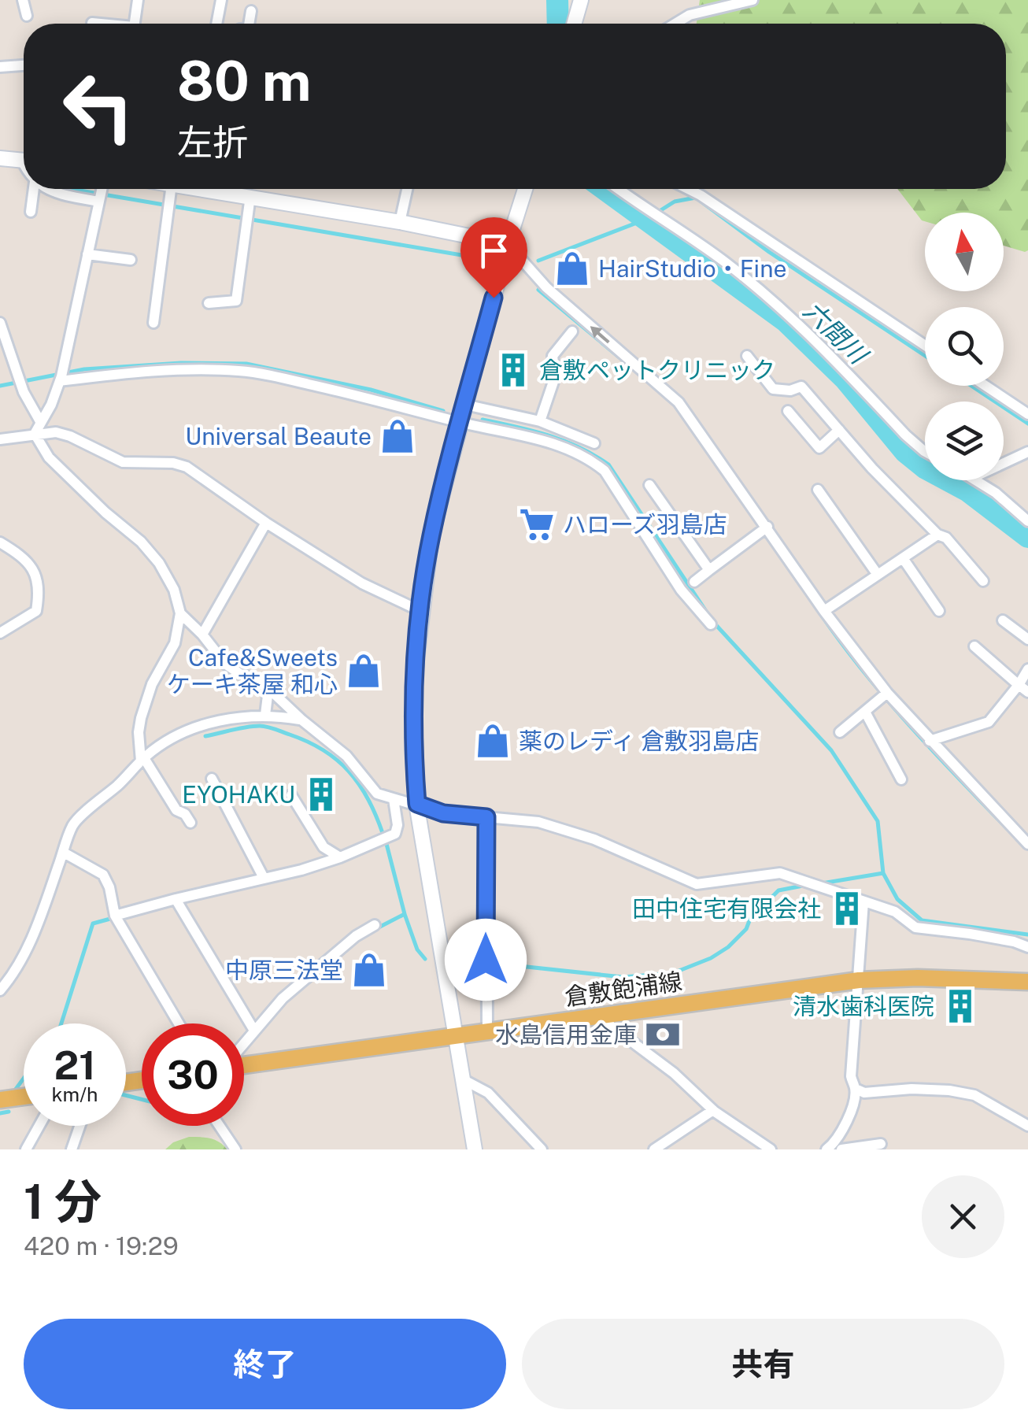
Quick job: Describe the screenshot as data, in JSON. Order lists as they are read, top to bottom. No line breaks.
{"streets":{"main road":["倉敷飽浦線"]},"water":["六間川"],"places":{"shop":["HairStudio・Fine","Universal Beaute","Cafe&Sweets ケーキ茶屋 和心","薬のレディ 倉敷羽島店","中原三法堂"],"building":["倉敷ペットクリニック","EYOHAKU","田中住宅有限会社","清水歯科医院"],"supermarket":["ハローズ羽島店"],"bank":["水島信用金庫"]},"north":"top","page":{"turn":["80 m","左折"],"speed":"21 km/h","limit":"30","heading":["1 分","420 m · 19:29"],"buttons":["終了","共有"]}}
